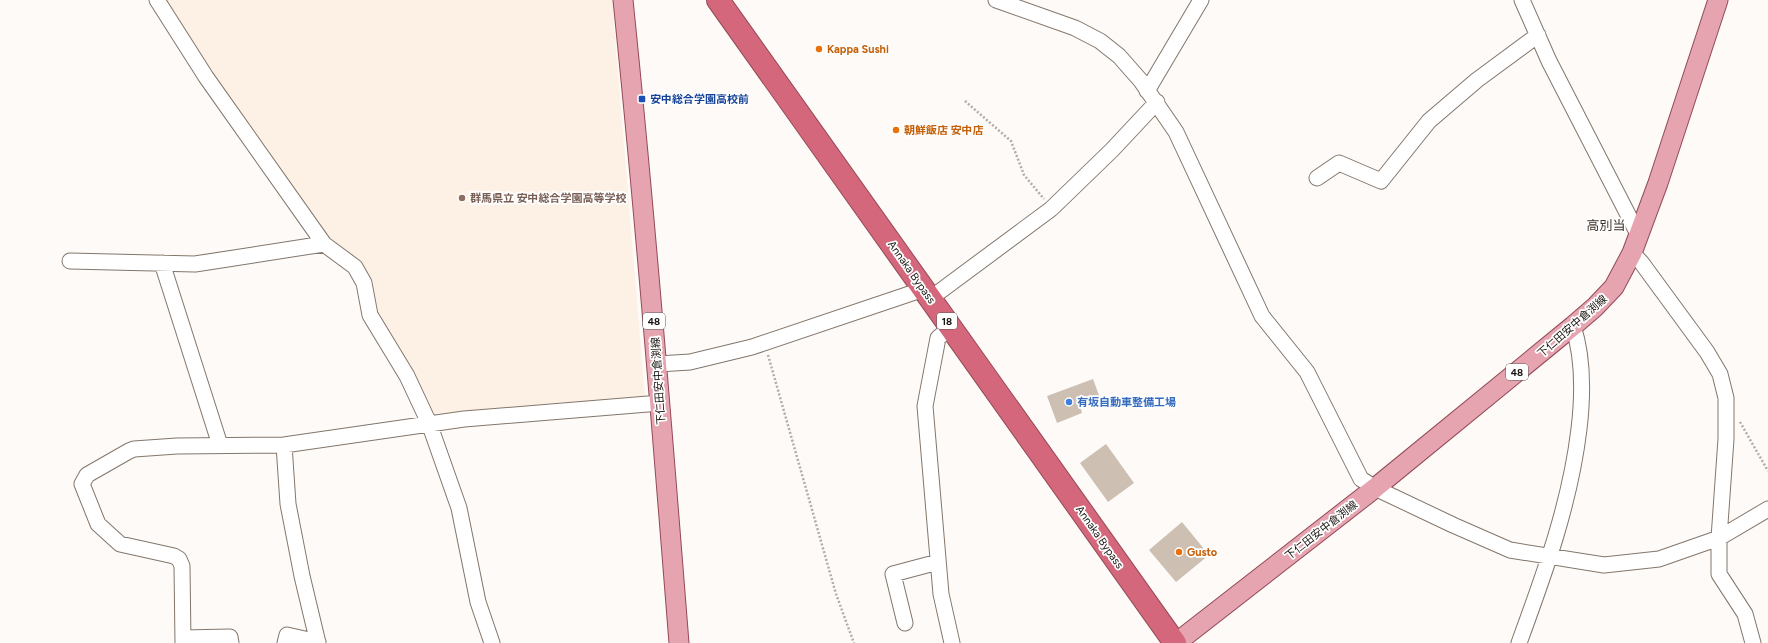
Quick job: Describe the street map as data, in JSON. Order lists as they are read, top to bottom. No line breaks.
{"streets":{"highway":["Annaka Bypass","18"],"main road":["48","下仁田安中倉渕線"]},"crossings":[["Annaka Bypass","下仁田安中倉渕線"]],"districts":["高別当"],"places":{"other":["Kappa Sushi","朝鮮飯店 安中店","群馬県立 安中総合学園高等学校","有坂自動車整備工場","Gusto"],"transit":["安中総合学園高校前"]}}
